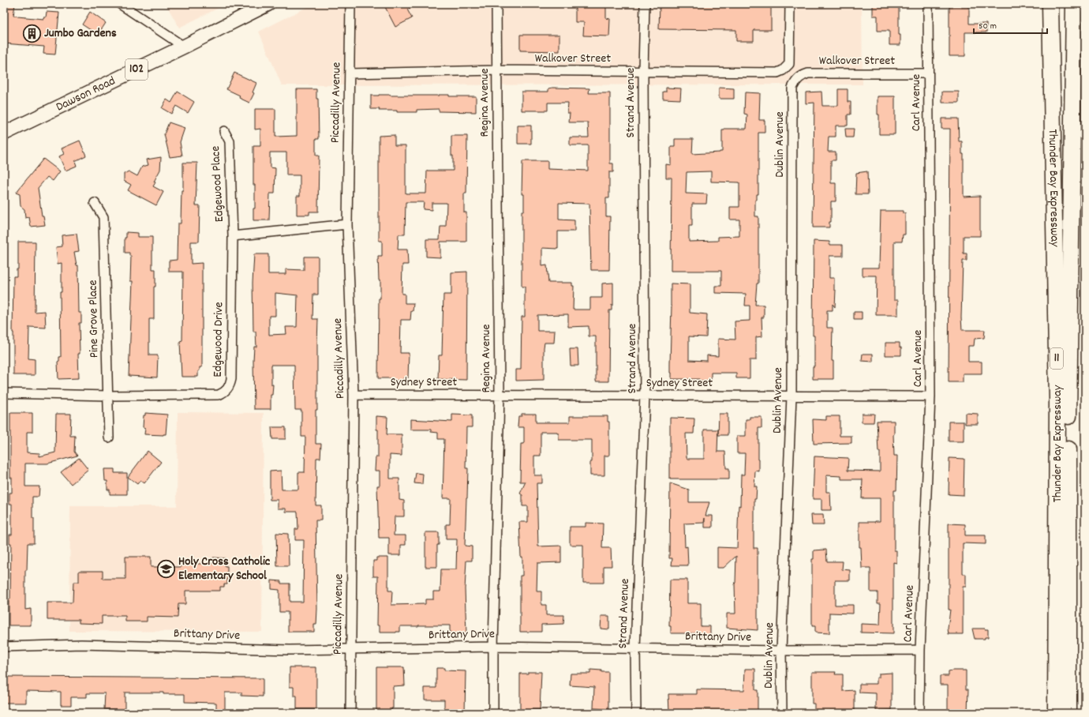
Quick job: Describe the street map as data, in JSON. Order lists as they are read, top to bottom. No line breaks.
{"streets":{"highway":["Thunder Bay Expressway","11"],"main road":["102","Dawson Road"],"street":["Walkover Street","Piccadilly Avenue","Regina Avenue","Strand Avenue","Carl Avenue","Dublin Avenue","Edgewood Place","Pine Grove Place","Edgewood Drive","Sydney Street","Brittany Drive"]},"crossings":[["Walkover Street","Piccadilly Avenue"],["Walkover Street","Regina Avenue"],["Walkover Street","Strand Avenue"],["Walkover Street","Carl Avenue"],["Walkover Street","Dublin Avenue"],["Piccadilly Avenue","Sydney Street"],["Piccadilly Avenue","Brittany Drive"],["Regina Avenue","Sydney Street"],["Regina Avenue","Brittany Drive"],["Strand Avenue","Sydney Street"],["Strand Avenue","Brittany Drive"],["Carl Avenue","Sydney Street"],["Carl Avenue","Brittany Drive"],["Dublin Avenue","Sydney Street"],["Dublin Avenue","Brittany Drive"],["Edgewood Place","Edgewood Drive"],["Pine Grove Place","Edgewood Drive"]],"places":{"building":["Jumbo Gardens"],"school or university":["Holy Cross Catholic Elementary School"]},"scale_bar":"50 m"}
